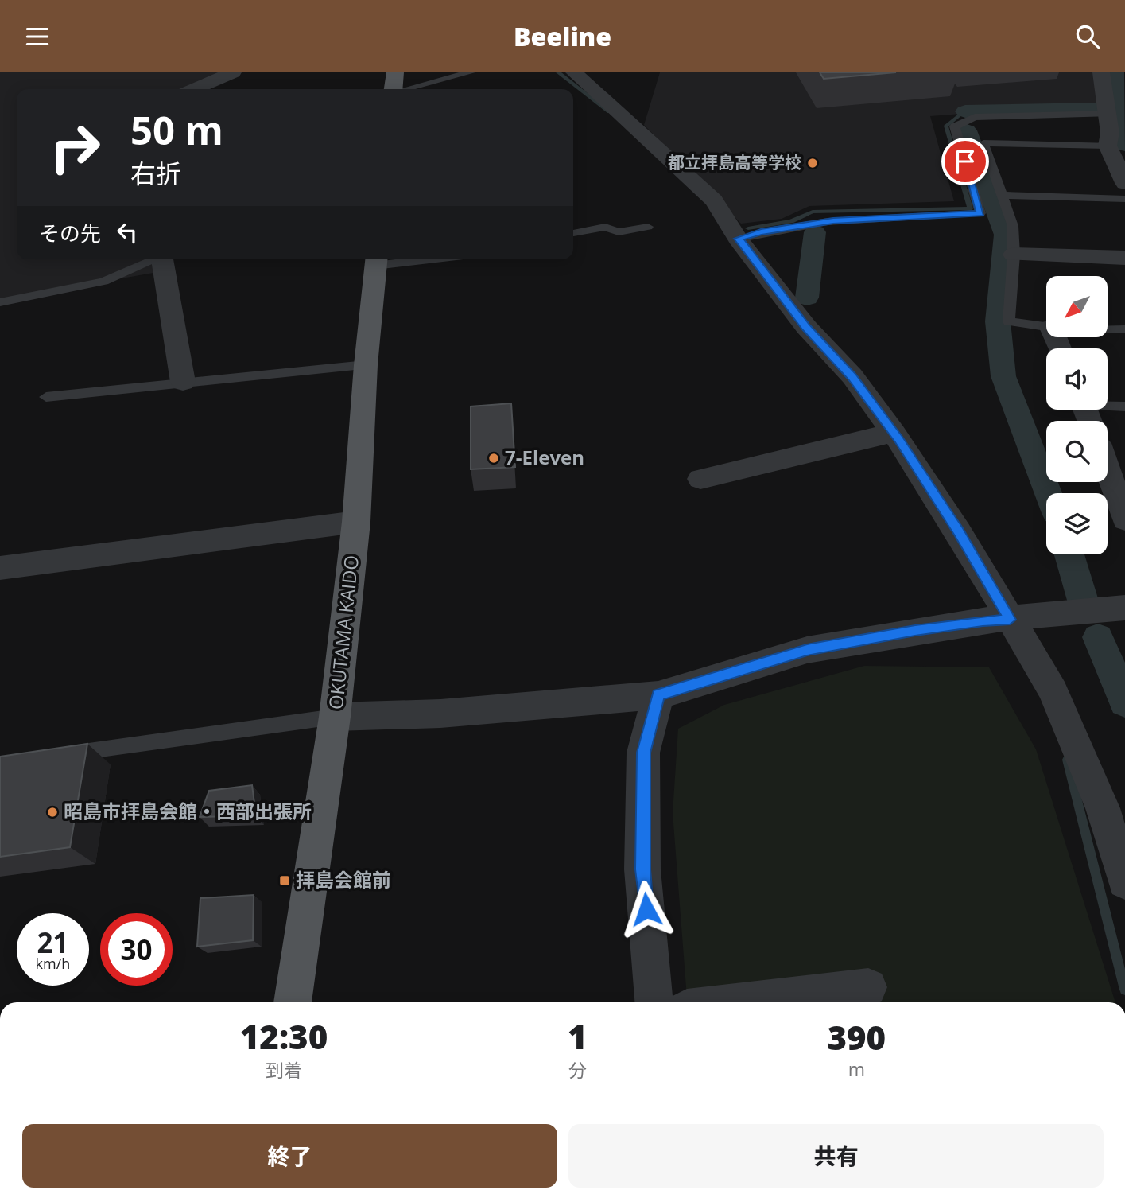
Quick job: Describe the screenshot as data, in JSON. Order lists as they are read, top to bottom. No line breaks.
{"streets":{"main road":["OKUTAMA KAIDO"]},"places":{"other":["都立拝島高等学校","7-Eleven","昭島市拝島会館・西部出張所"],"transit":["拝島会館前"]},"north":"bottom left","page":{"header":"Beeline","turn":["50 m","右折"],"then":"その先","speed":"21 km/h","limit":"30","eta":["12:30","到着","1","分","390","m"],"buttons":["終了","共有"]}}
